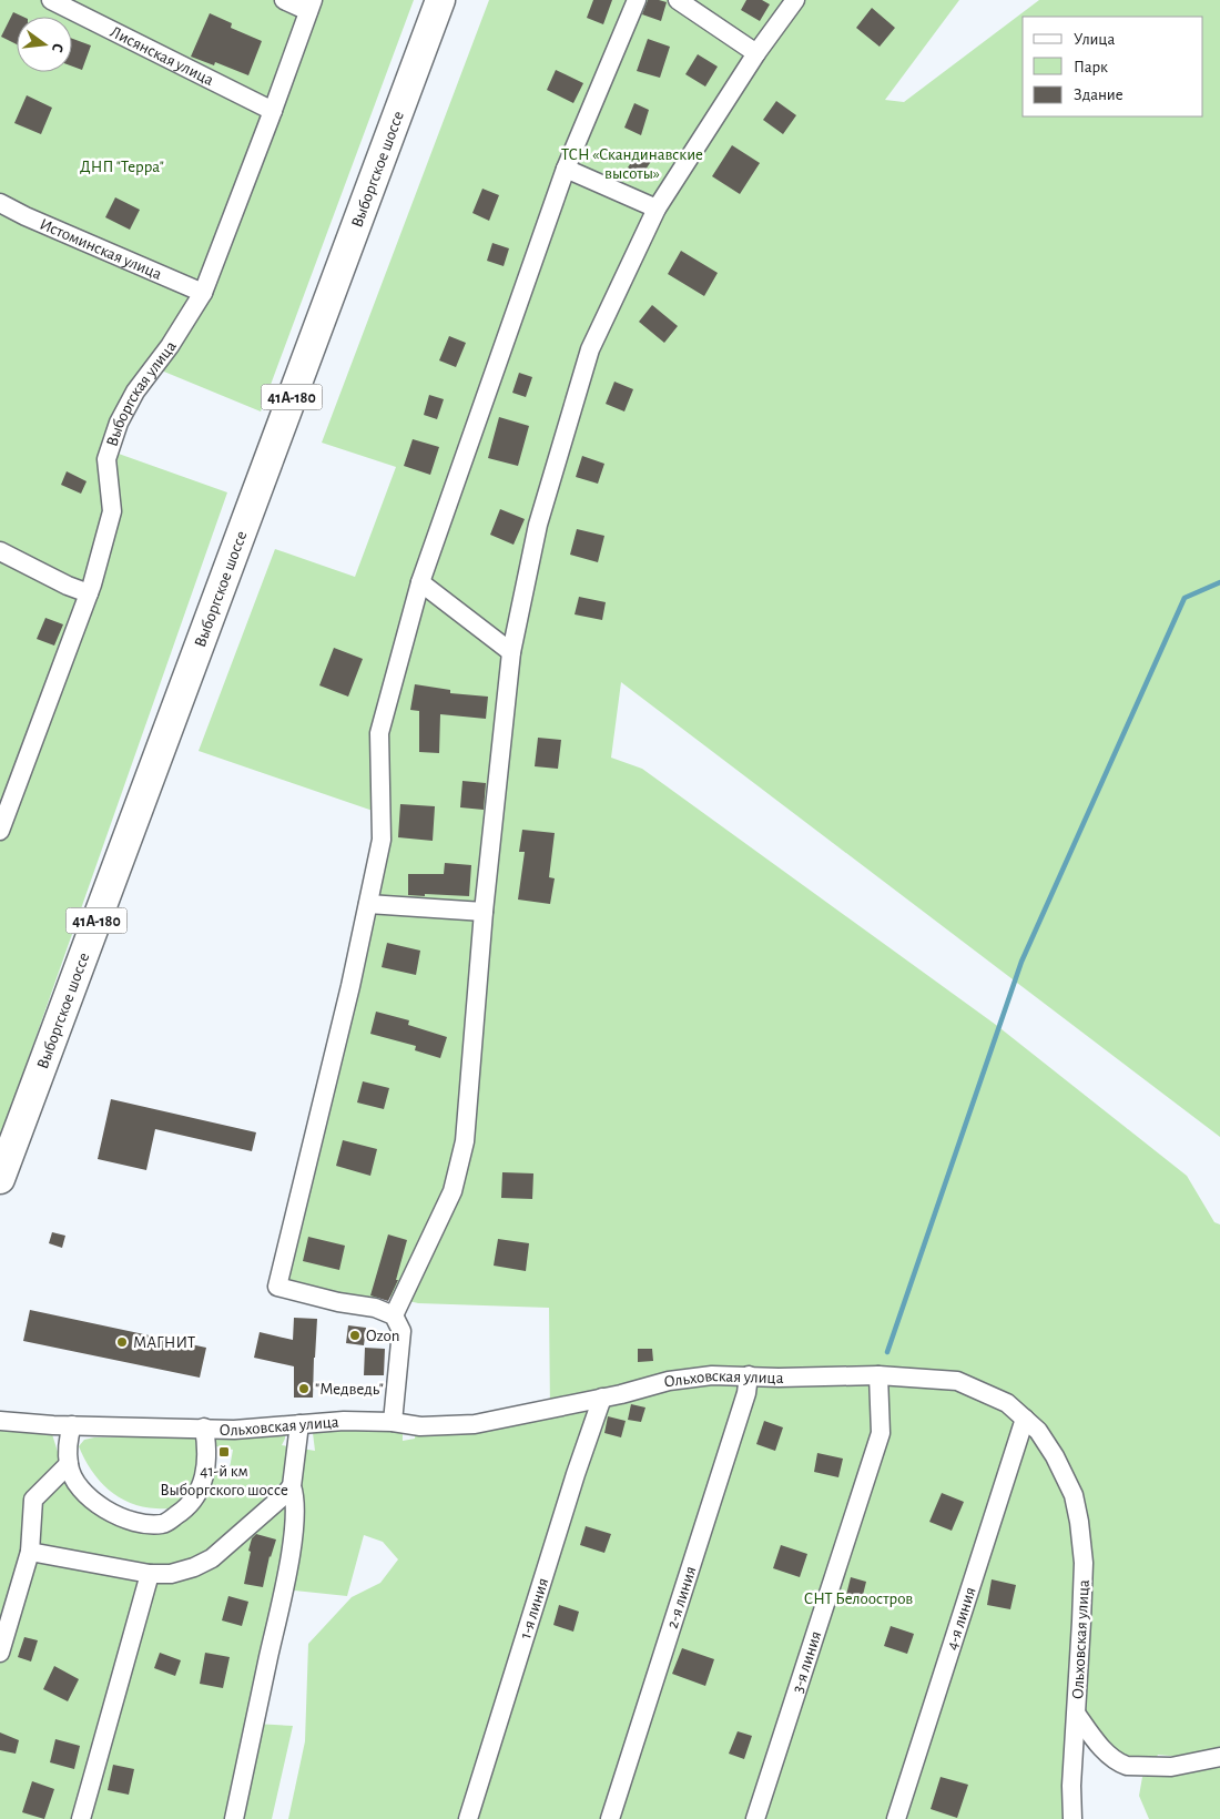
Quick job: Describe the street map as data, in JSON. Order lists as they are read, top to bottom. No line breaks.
{"streets":{"main road":["Выборгское шоссе","41А-180"],"street":["Лисянская улица","Истоминская улица","Выборгская улица","Ольховская улица","2-я линия","1-я линия","4-я линия","3-я линия"]},"crossings":[["Лисянская улица","Выборгская улица"],["Истоминская улица","Выборгская улица"],["Ольховская улица","2-я линия"],["Ольховская улица","1-я линия"],["Ольховская улица","4-я линия"],["Ольховская улица","3-я линия"]],"parks":["ТСН «Скандинавские высоты»","ДНП \"Терра\"","СНТ Белоостров"],"places":{"other":["Ozon","МАГНИТ","\"Медведь\""],"transit":["41-й км Выборгского шоссе"]},"legend":["Улица","Парк","Здание"],"north":"right"}
